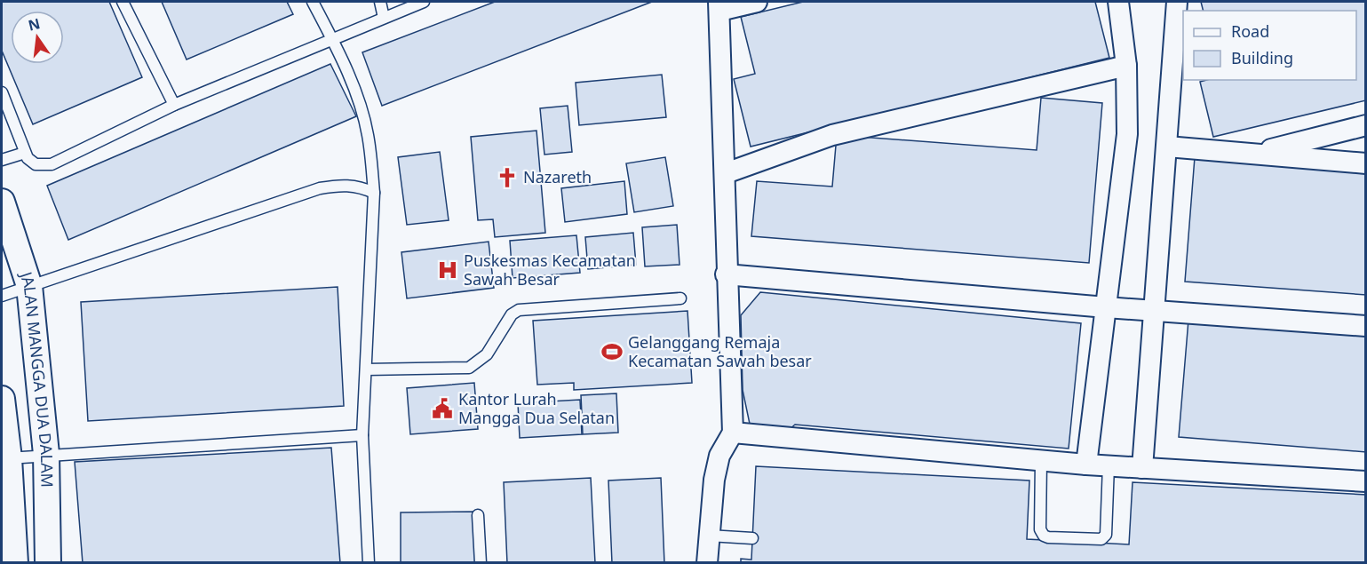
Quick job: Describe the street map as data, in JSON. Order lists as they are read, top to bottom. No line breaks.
{"streets":{"street":["JALAN MANGGA DUA DALAM"]},"places":{"church":["Nazareth"],"hospital":["Puskesmas Kecamatan Sawah Besar"],"sports":["Gelanggang Remaja Kecamatan Sawah besar"],"public building":["Kantor Lurah Mangga Dua Selatan"]},"legend":["Road","Building"],"north":"top"}
